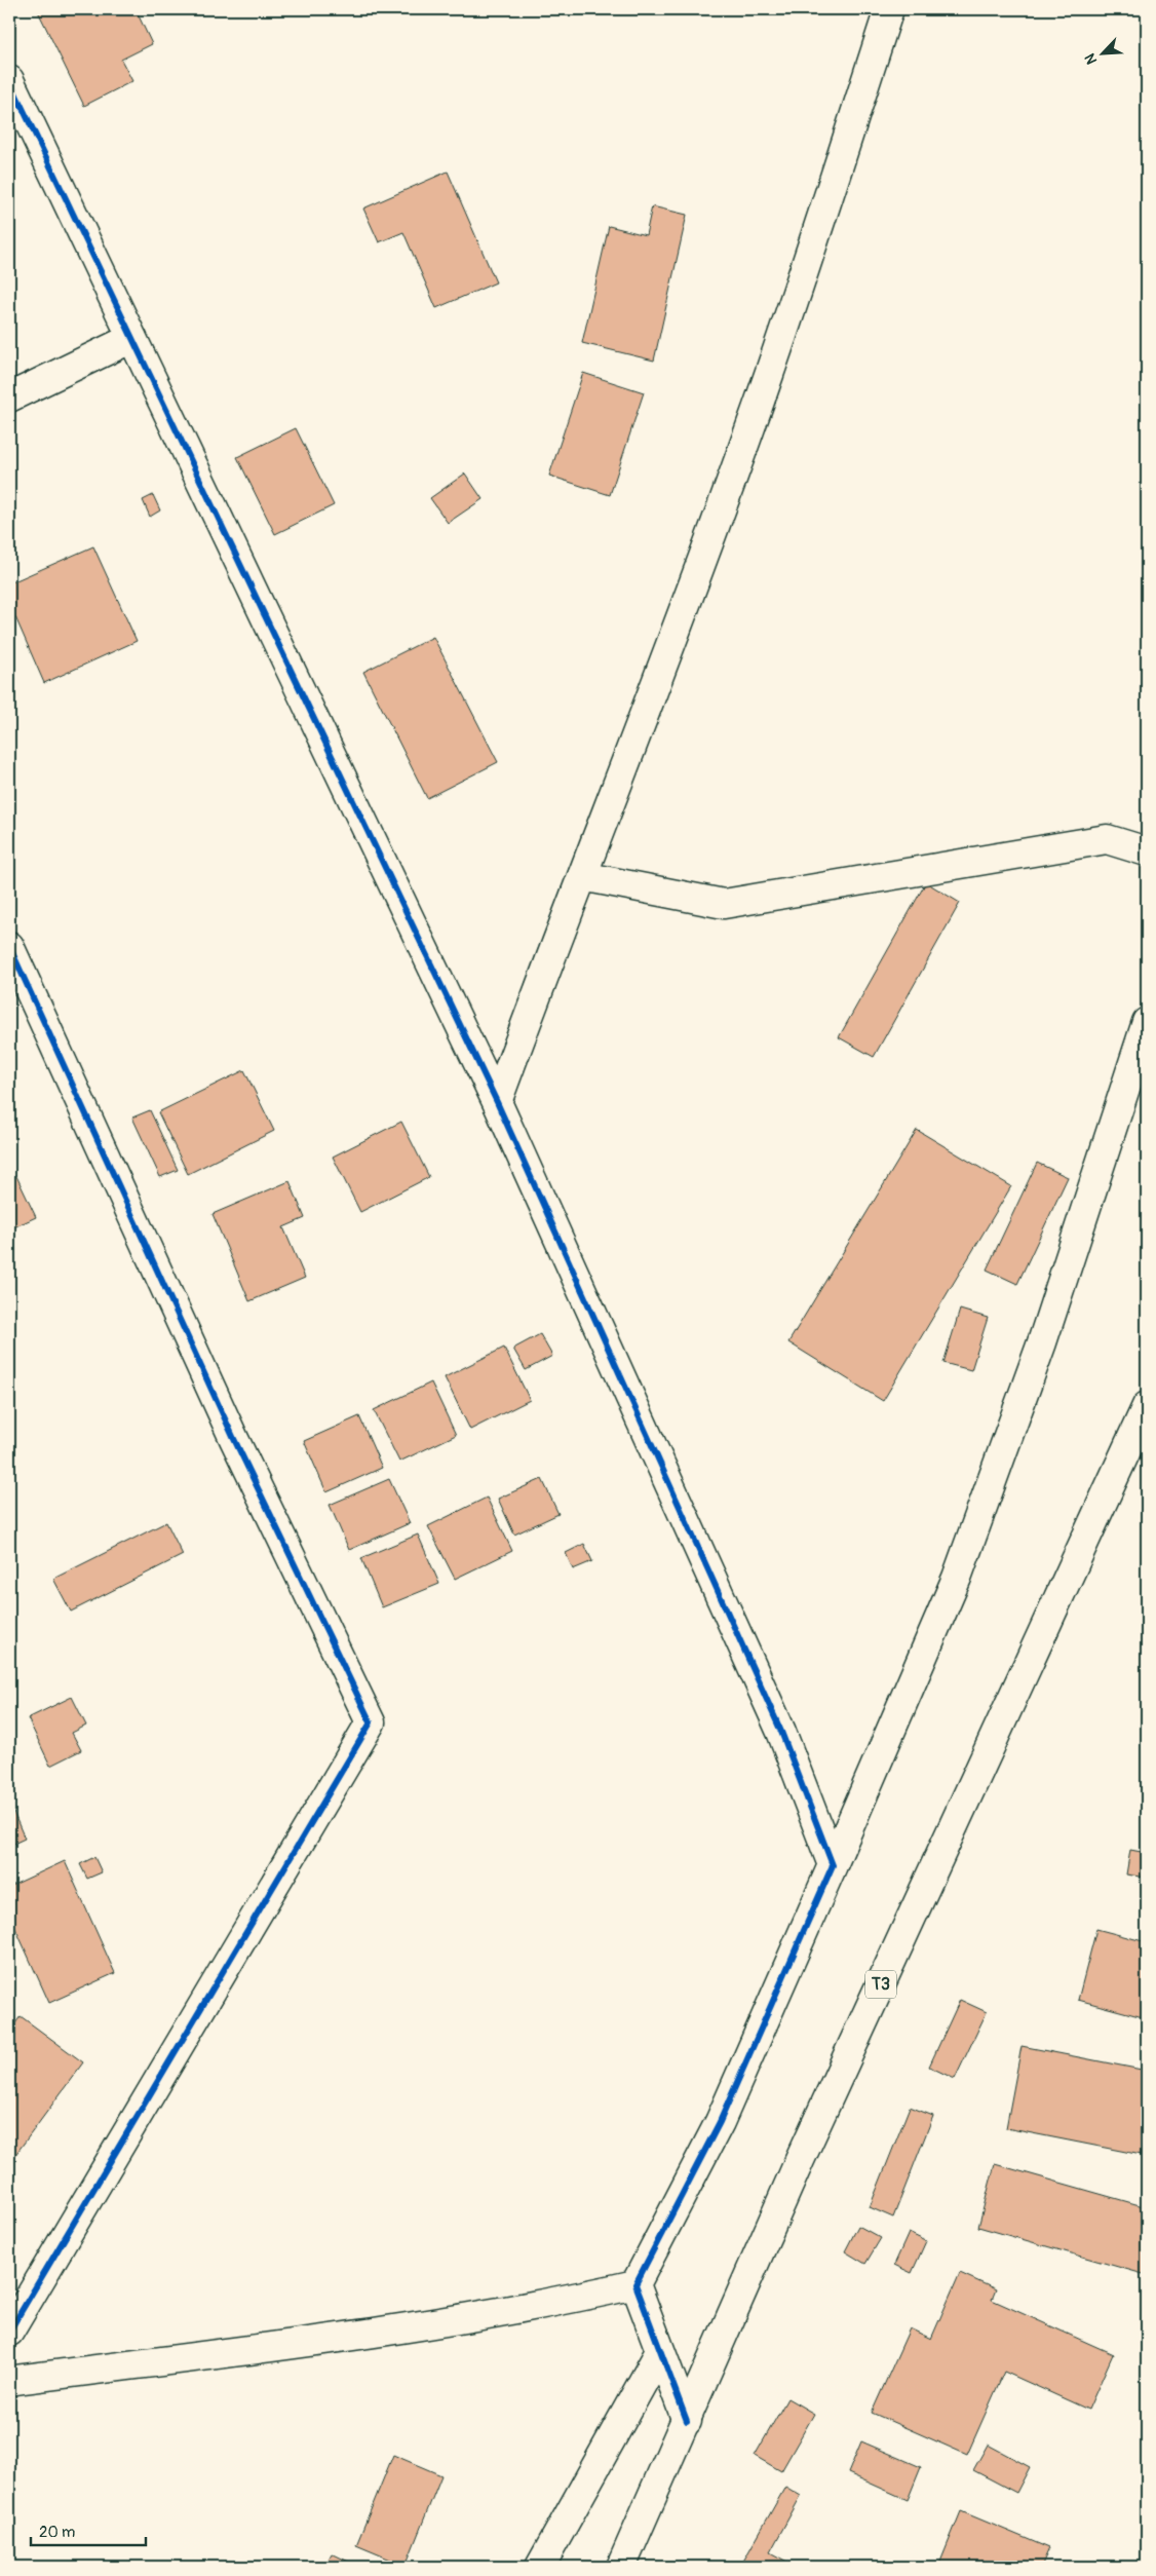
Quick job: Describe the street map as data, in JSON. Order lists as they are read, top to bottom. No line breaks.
{"streets":{"main road":["T3"]},"scale_bar":"20 m","north":"bottom left"}
